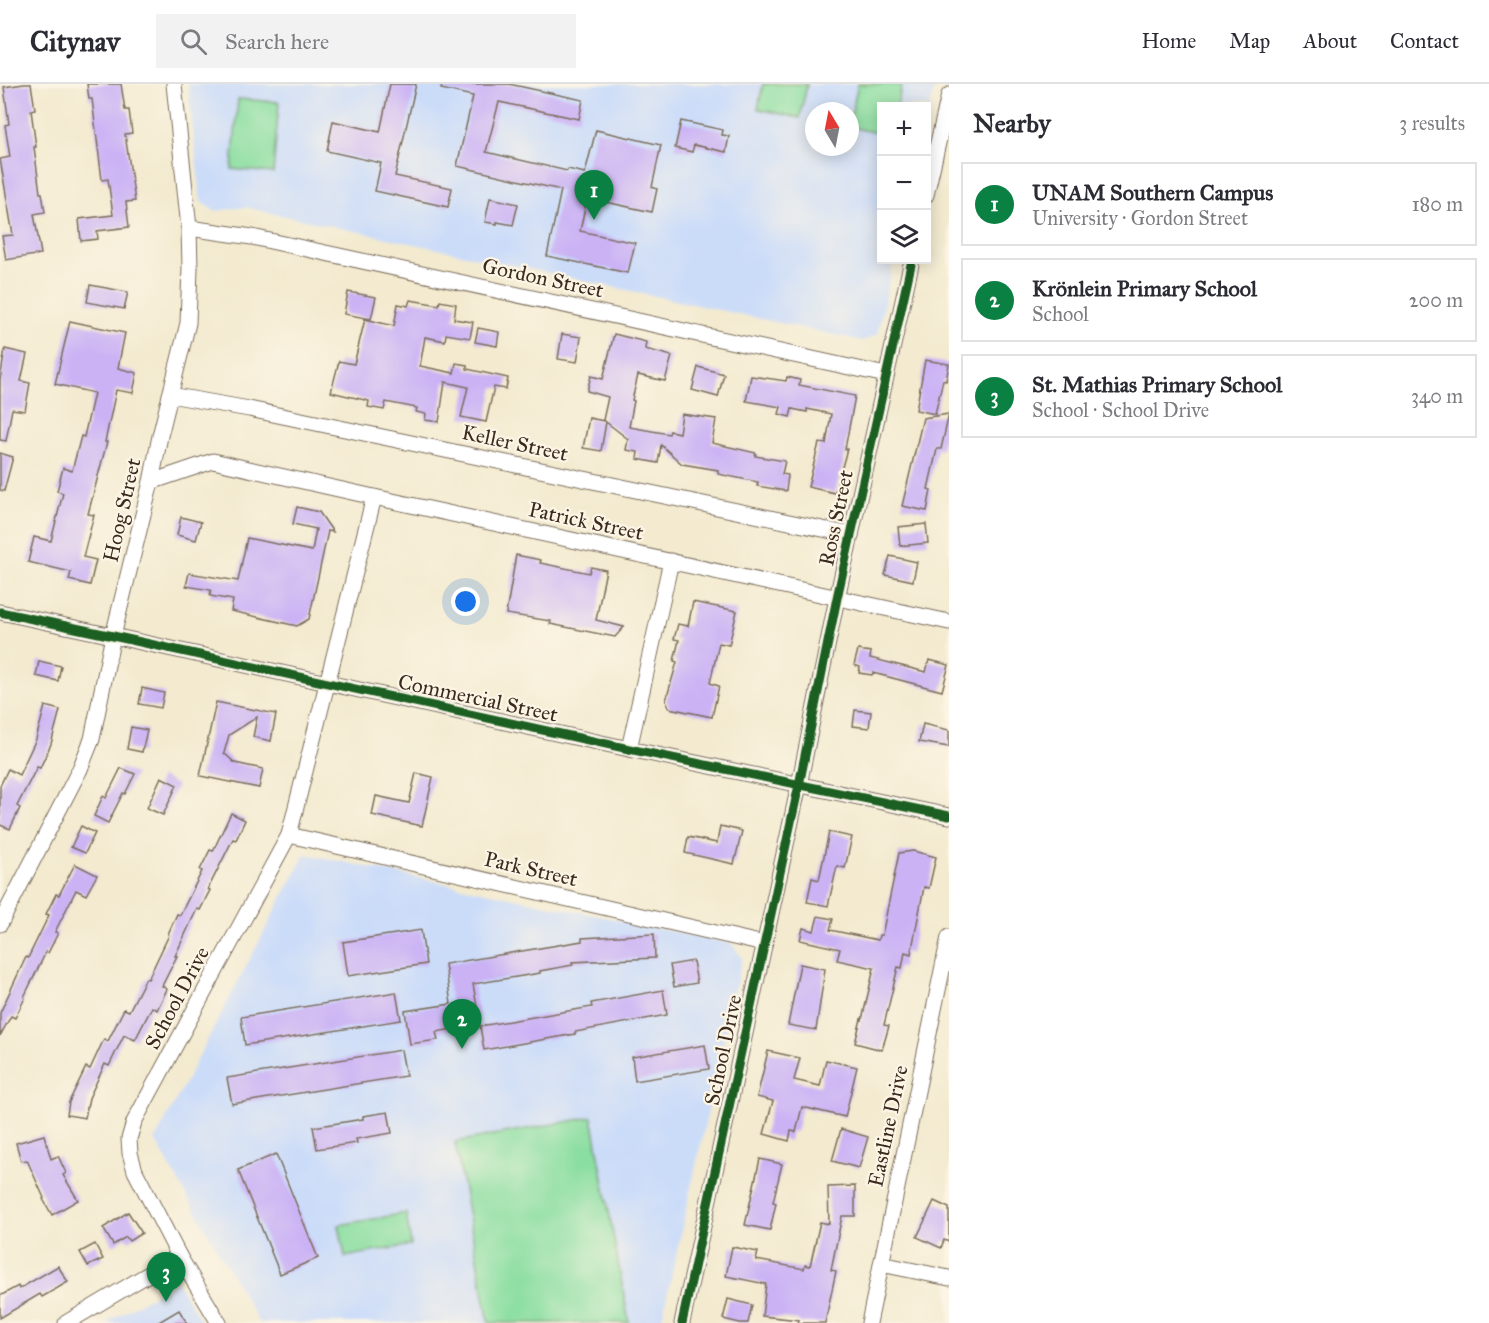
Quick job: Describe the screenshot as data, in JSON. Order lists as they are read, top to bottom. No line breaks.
{"streets":{"street":["Gordon Street","Keller Street","Hoog Street","Ross Street","Patrick Street","Commercial Street","Park Street","School Drive","Eastline Drive"]},"crossings":[["Gordon Street","Hoog Street"],["Gordon Street","Ross Street"],["Keller Street","Hoog Street"],["Keller Street","Ross Street"],["Hoog Street","Patrick Street"],["Hoog Street","Commercial Street"],["Ross Street","Patrick Street"],["Ross Street","Commercial Street"],["Ross Street","School Drive"],["Patrick Street","School Drive"],["Commercial Street","School Drive"],["Park Street","School Drive"]],"north":"top","page":{"header":"Citynav","search":"Search here","nav":["Home","Map","About","Contact"],"heading":["Nearby","3 results"],"map_buttons":["+","−"],"list":[{"mark":"1","name":"UNAM Southern Campus","note":"University · Gordon Street","value":"180 m"},{"mark":"2","name":"Krönlein Primary School","note":"School","value":"200 m"},{"mark":"3","name":"St. Mathias Primary School","note":"School · School Drive","value":"340 m"}],"pins":["1","2","3"]}}
